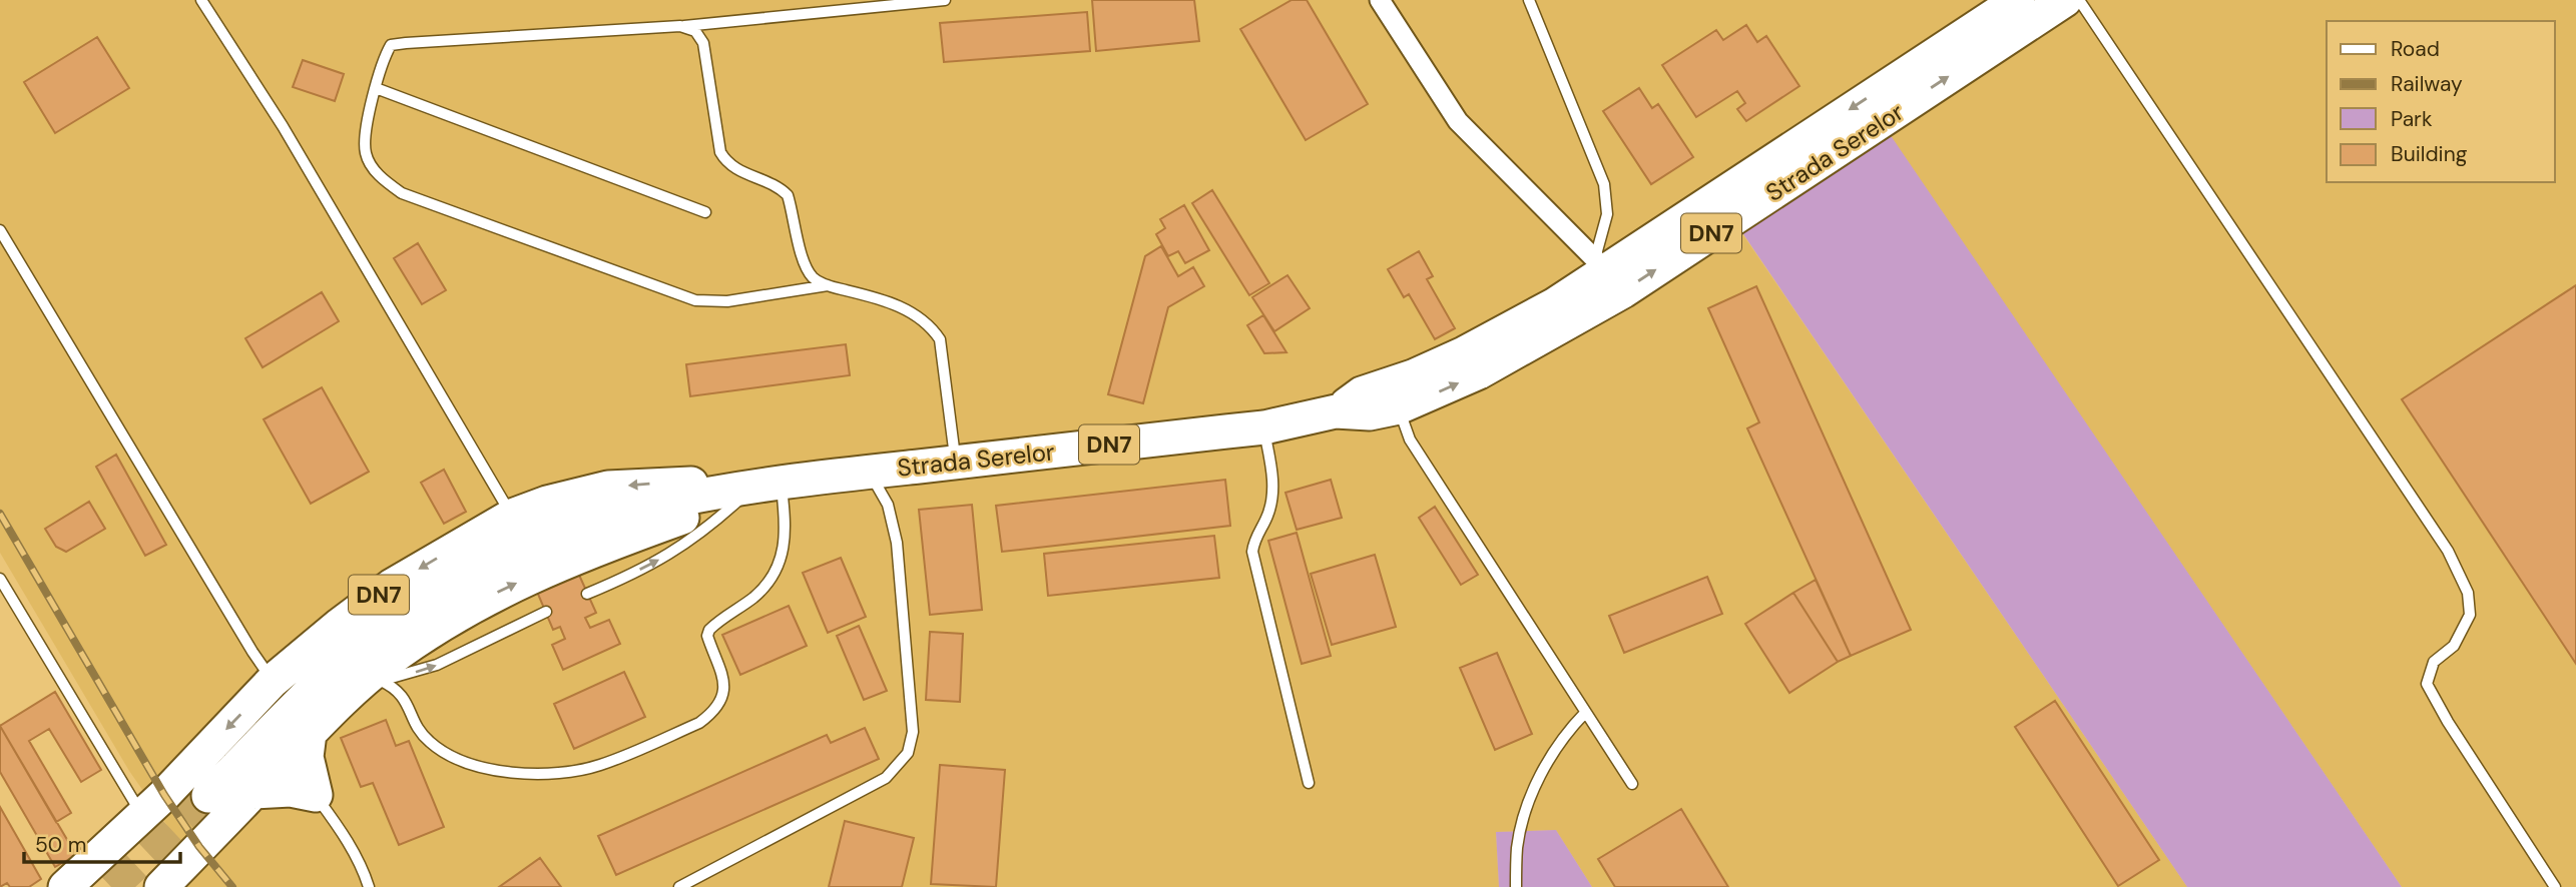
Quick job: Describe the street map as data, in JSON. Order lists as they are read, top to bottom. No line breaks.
{"streets":{"highway":["Strada Serelor","DN7"]},"crossings":[["Strada Serelor","DN7"]],"legend":["Road","Railway","Park","Building"],"scale_bar":"50 m"}
